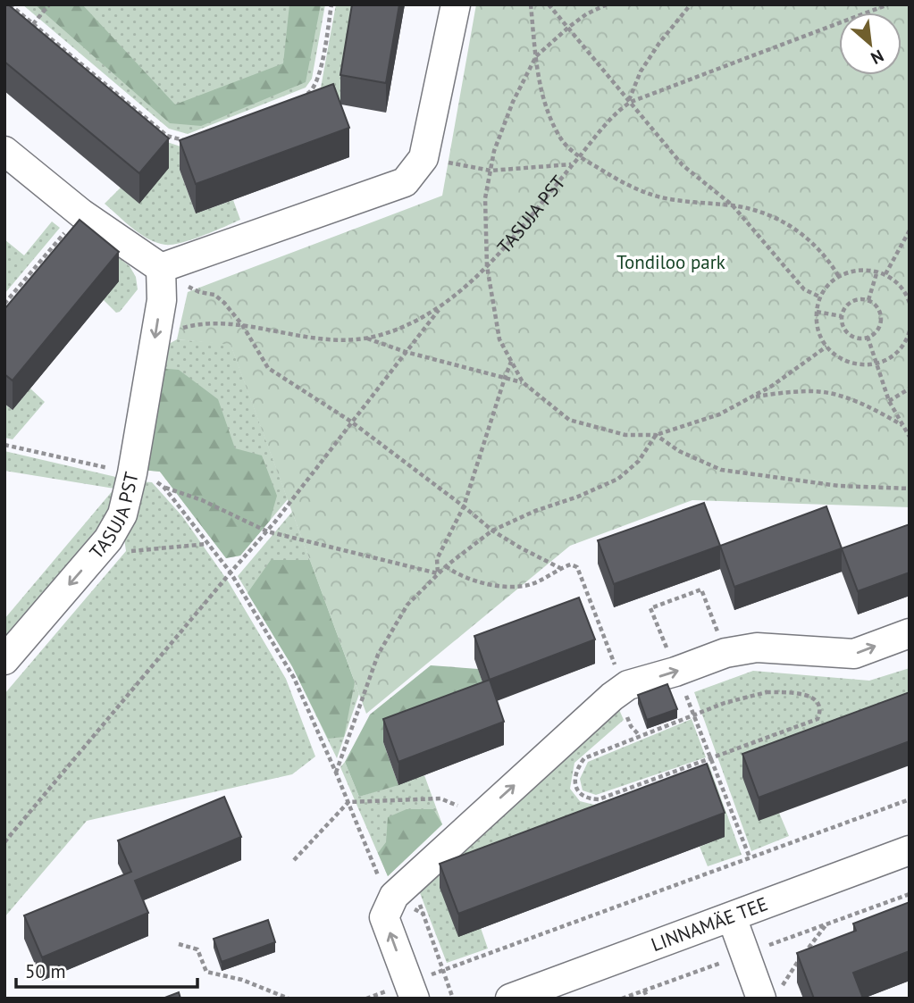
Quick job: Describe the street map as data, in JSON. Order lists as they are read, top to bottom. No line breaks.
{"streets":{"street":["TASUJA PST","LINNAMÄE TEE"]},"parks":["Tondiloo park"],"scale_bar":"50 m","north":"bottom right"}
